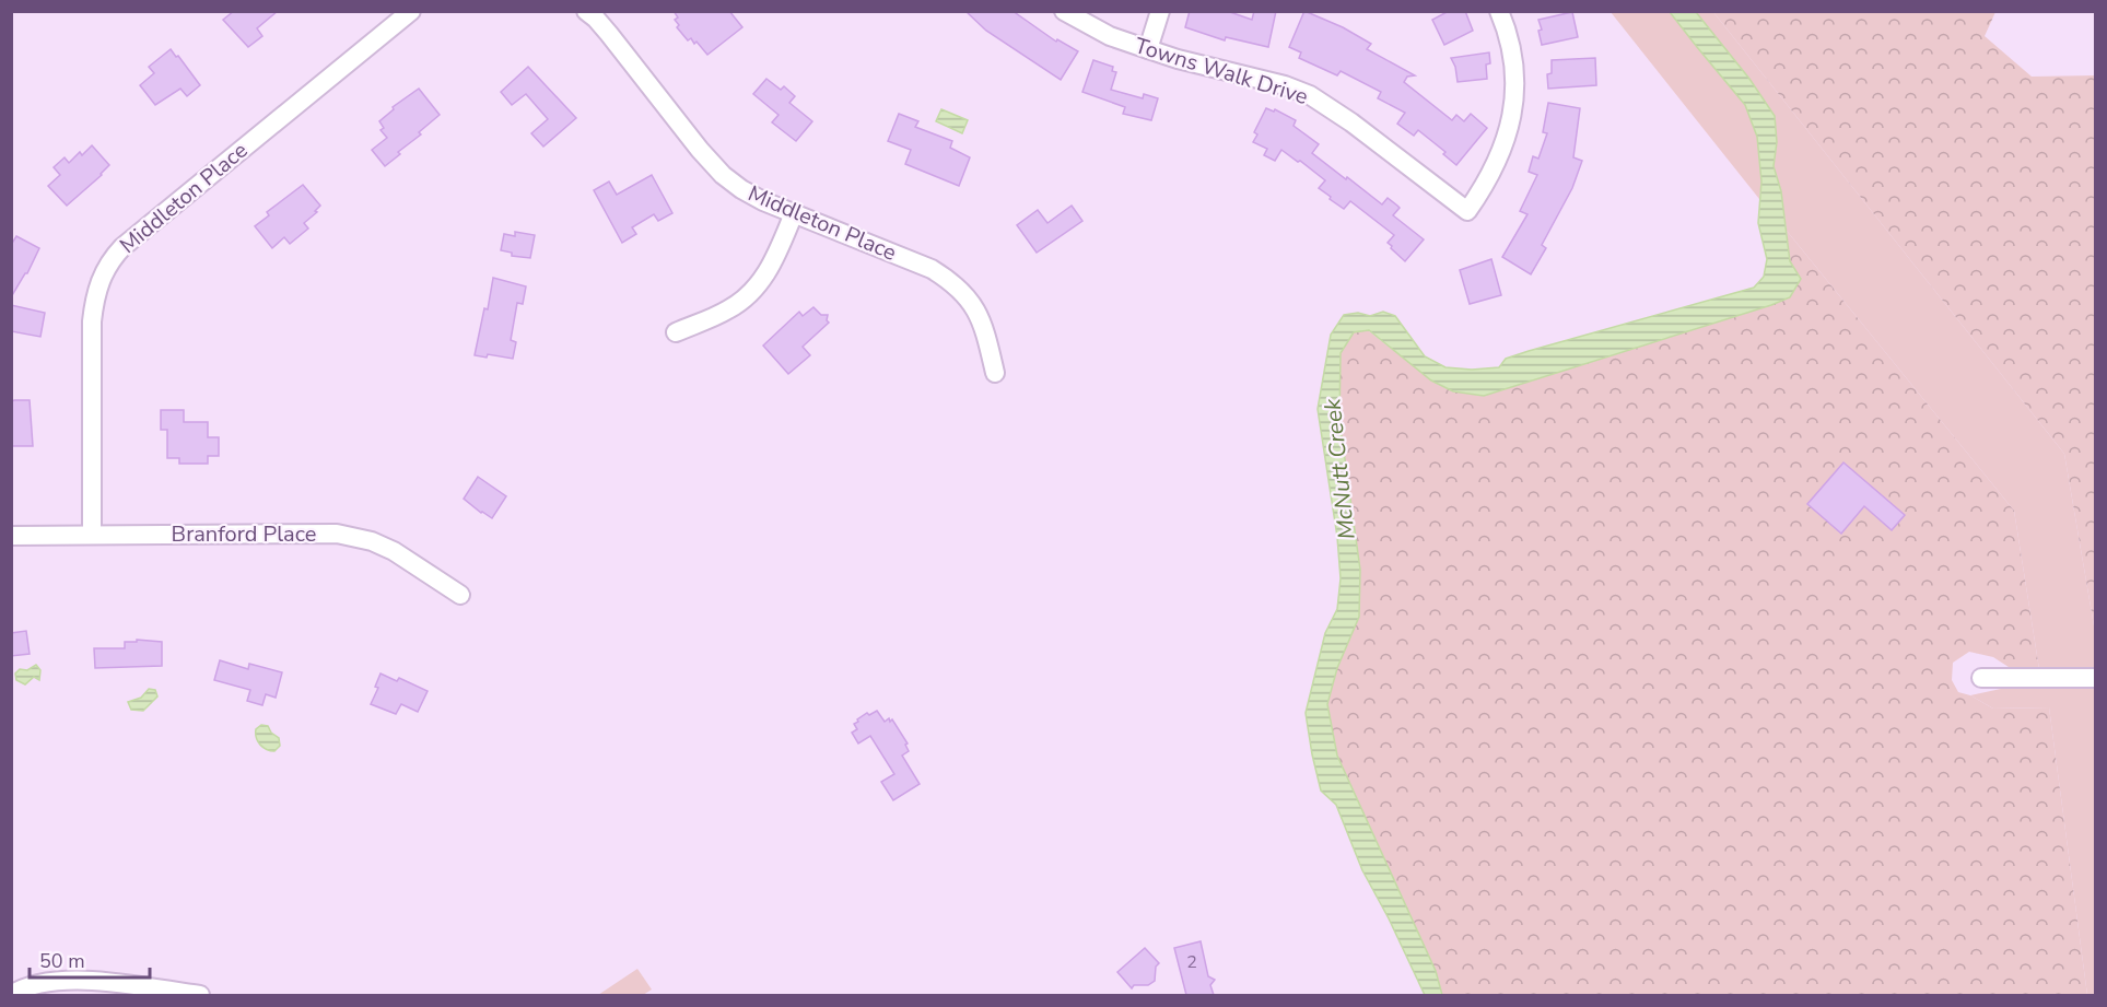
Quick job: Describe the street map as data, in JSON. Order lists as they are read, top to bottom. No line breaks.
{"streets":{"street":["Towns Walk Drive","Middleton Place","Branford Place"]},"crossings":[["Middleton Place","Branford Place"]],"water":["McNutt Creek"],"house_numbers":["2"],"scale_bar":"50 m"}
